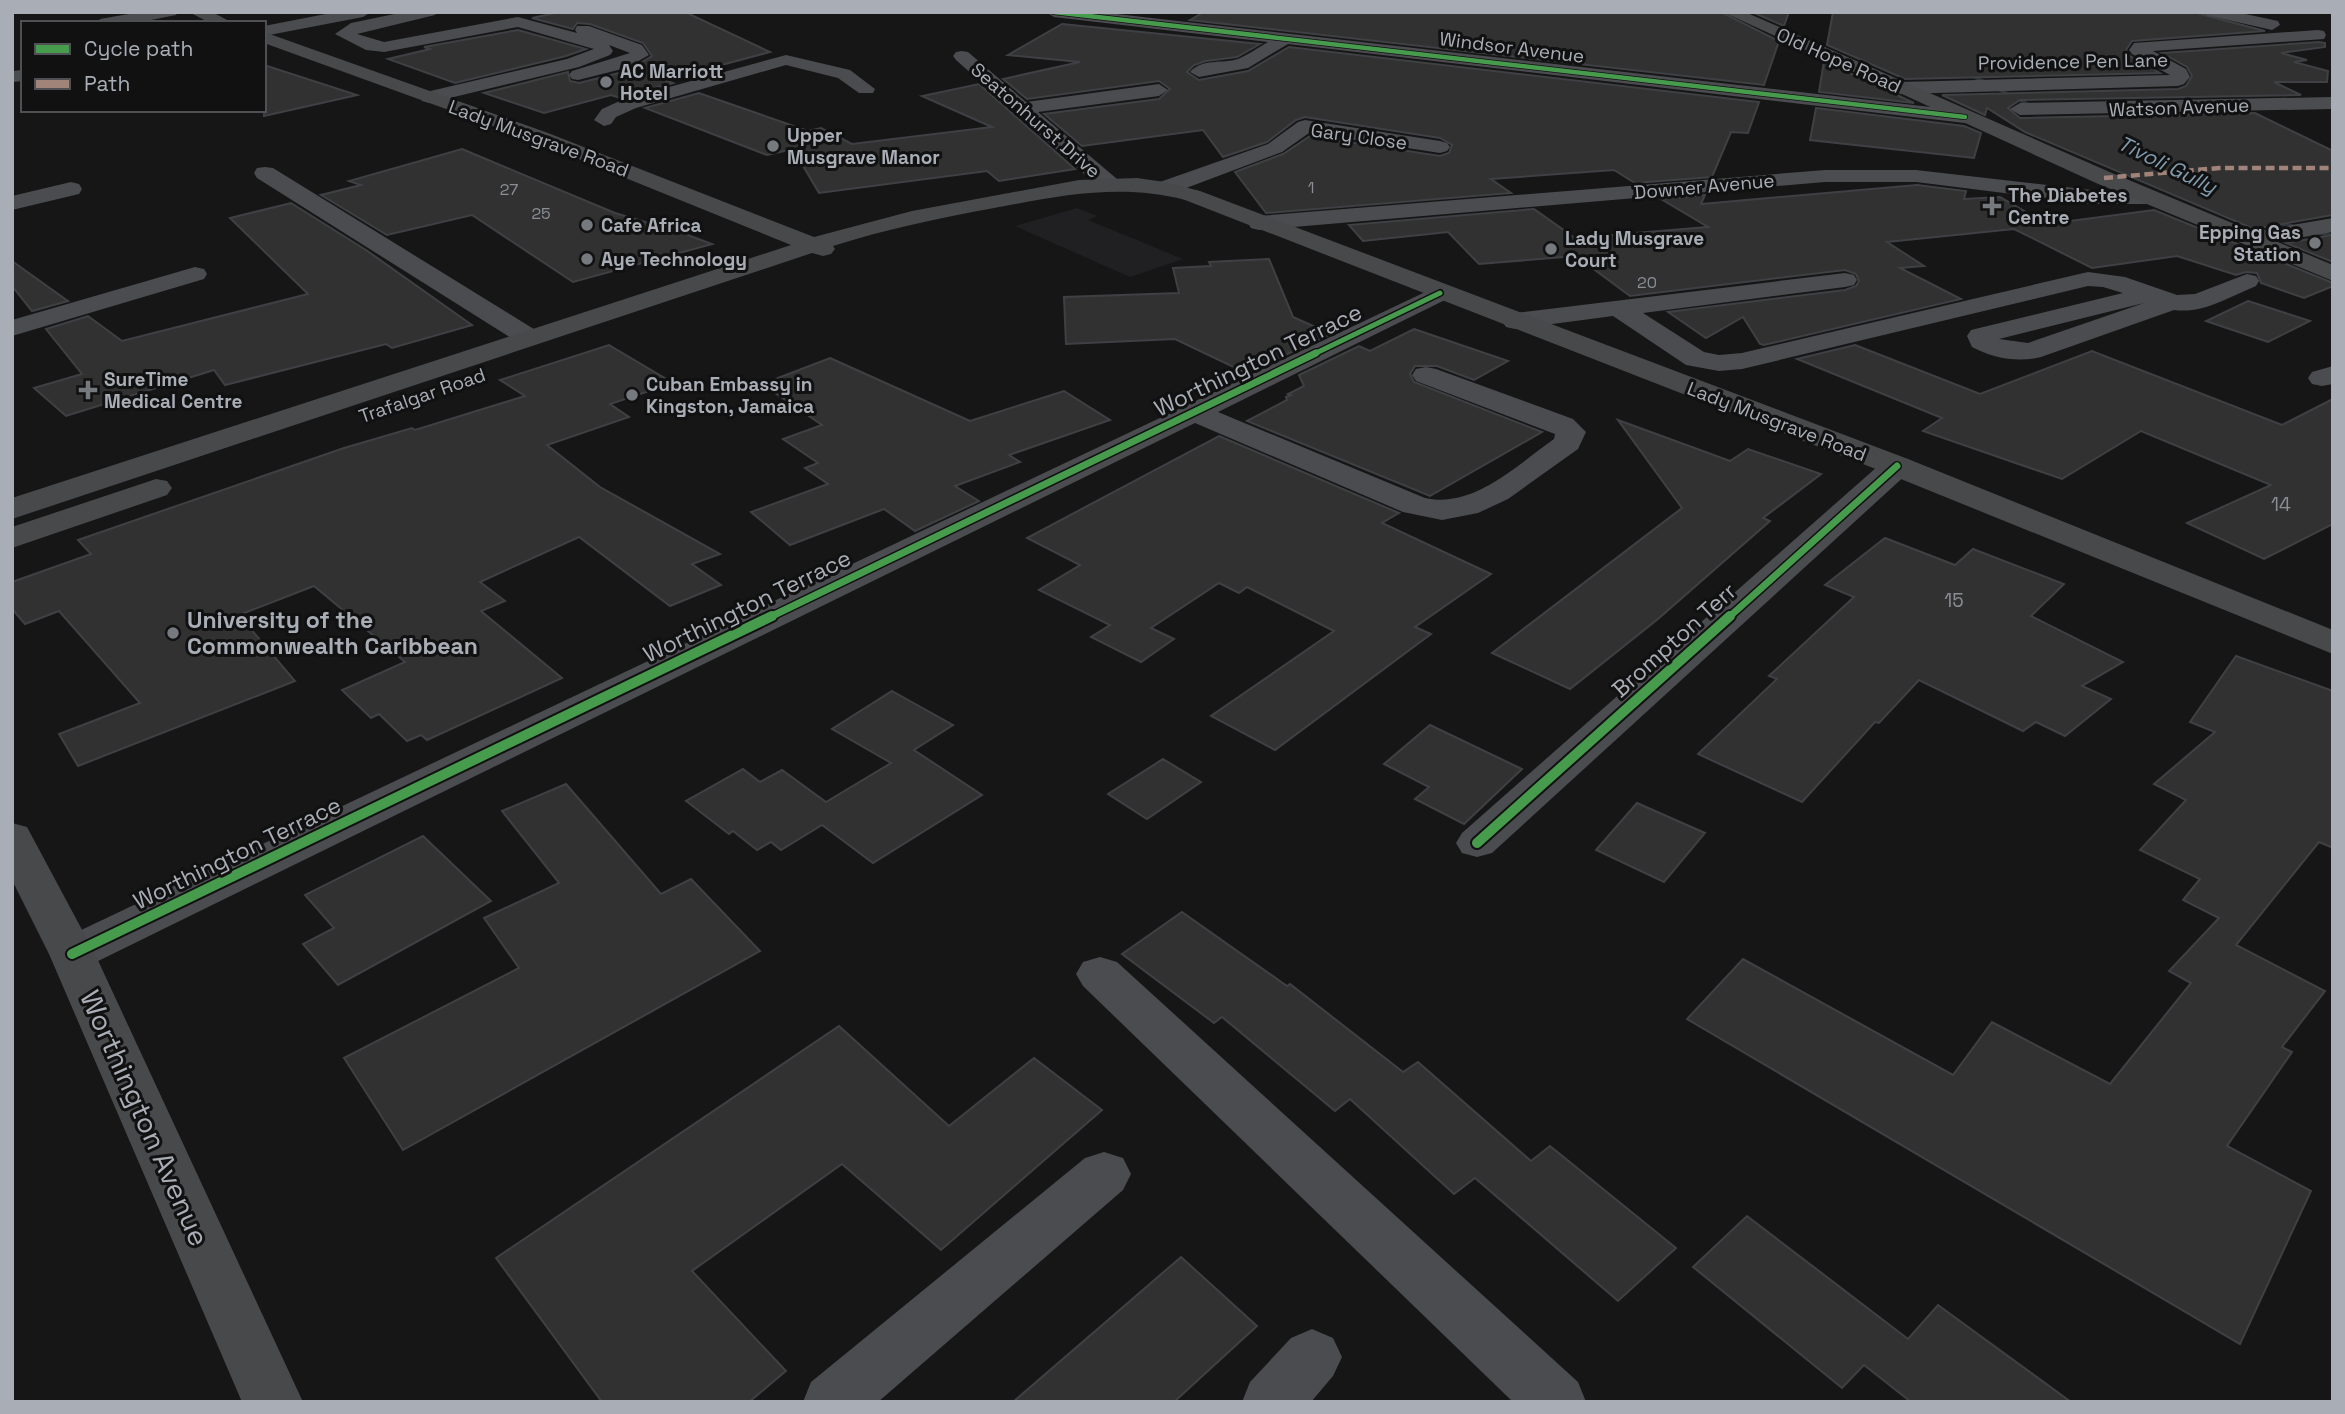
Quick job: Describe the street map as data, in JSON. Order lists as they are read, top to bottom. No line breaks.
{"streets":{"main road":["Old Hope Road","Lady Musgrave Road","Trafalgar Road","Worthington Avenue"],"street":["Windsor Avenue","Providence Pen Lane","Watson Avenue","Seatonhurst Drive","Gary Close","Downer Avenue","Worthington Terrace","Brompton Terr"]},"crossings":[["Windsor Avenue","Old Hope Road"],["Windsor Avenue","Watson Avenue"],["Old Hope Road","Providence Pen Lane"],["Old Hope Road","Downer Avenue"],["Seatonhurst Drive","Lady Musgrave Road"],["Gary Close","Lady Musgrave Road"],["Lady Musgrave Road","Downer Avenue"],["Lady Musgrave Road","Worthington Terrace"],["Lady Musgrave Road","Trafalgar Road"],["Lady Musgrave Road","Brompton Terr"],["Worthington Terrace","Worthington Avenue"]],"water":["Tivoli Gully"],"places":{"other":["AC Marriott Hotel","Upper Musgrave Manor","Cafe Africa","Epping Gas Station","Lady Musgrave Court","Aye Technology","Cuban Embassy in Kingston, Jamaica","University of the Commonwealth Caribbean"],"health":["The Diabetes Centre","SureTime Medical Centre"]},"house_numbers":["1","27","25","20","14","15"],"legend":["Cycle path","Path"]}
